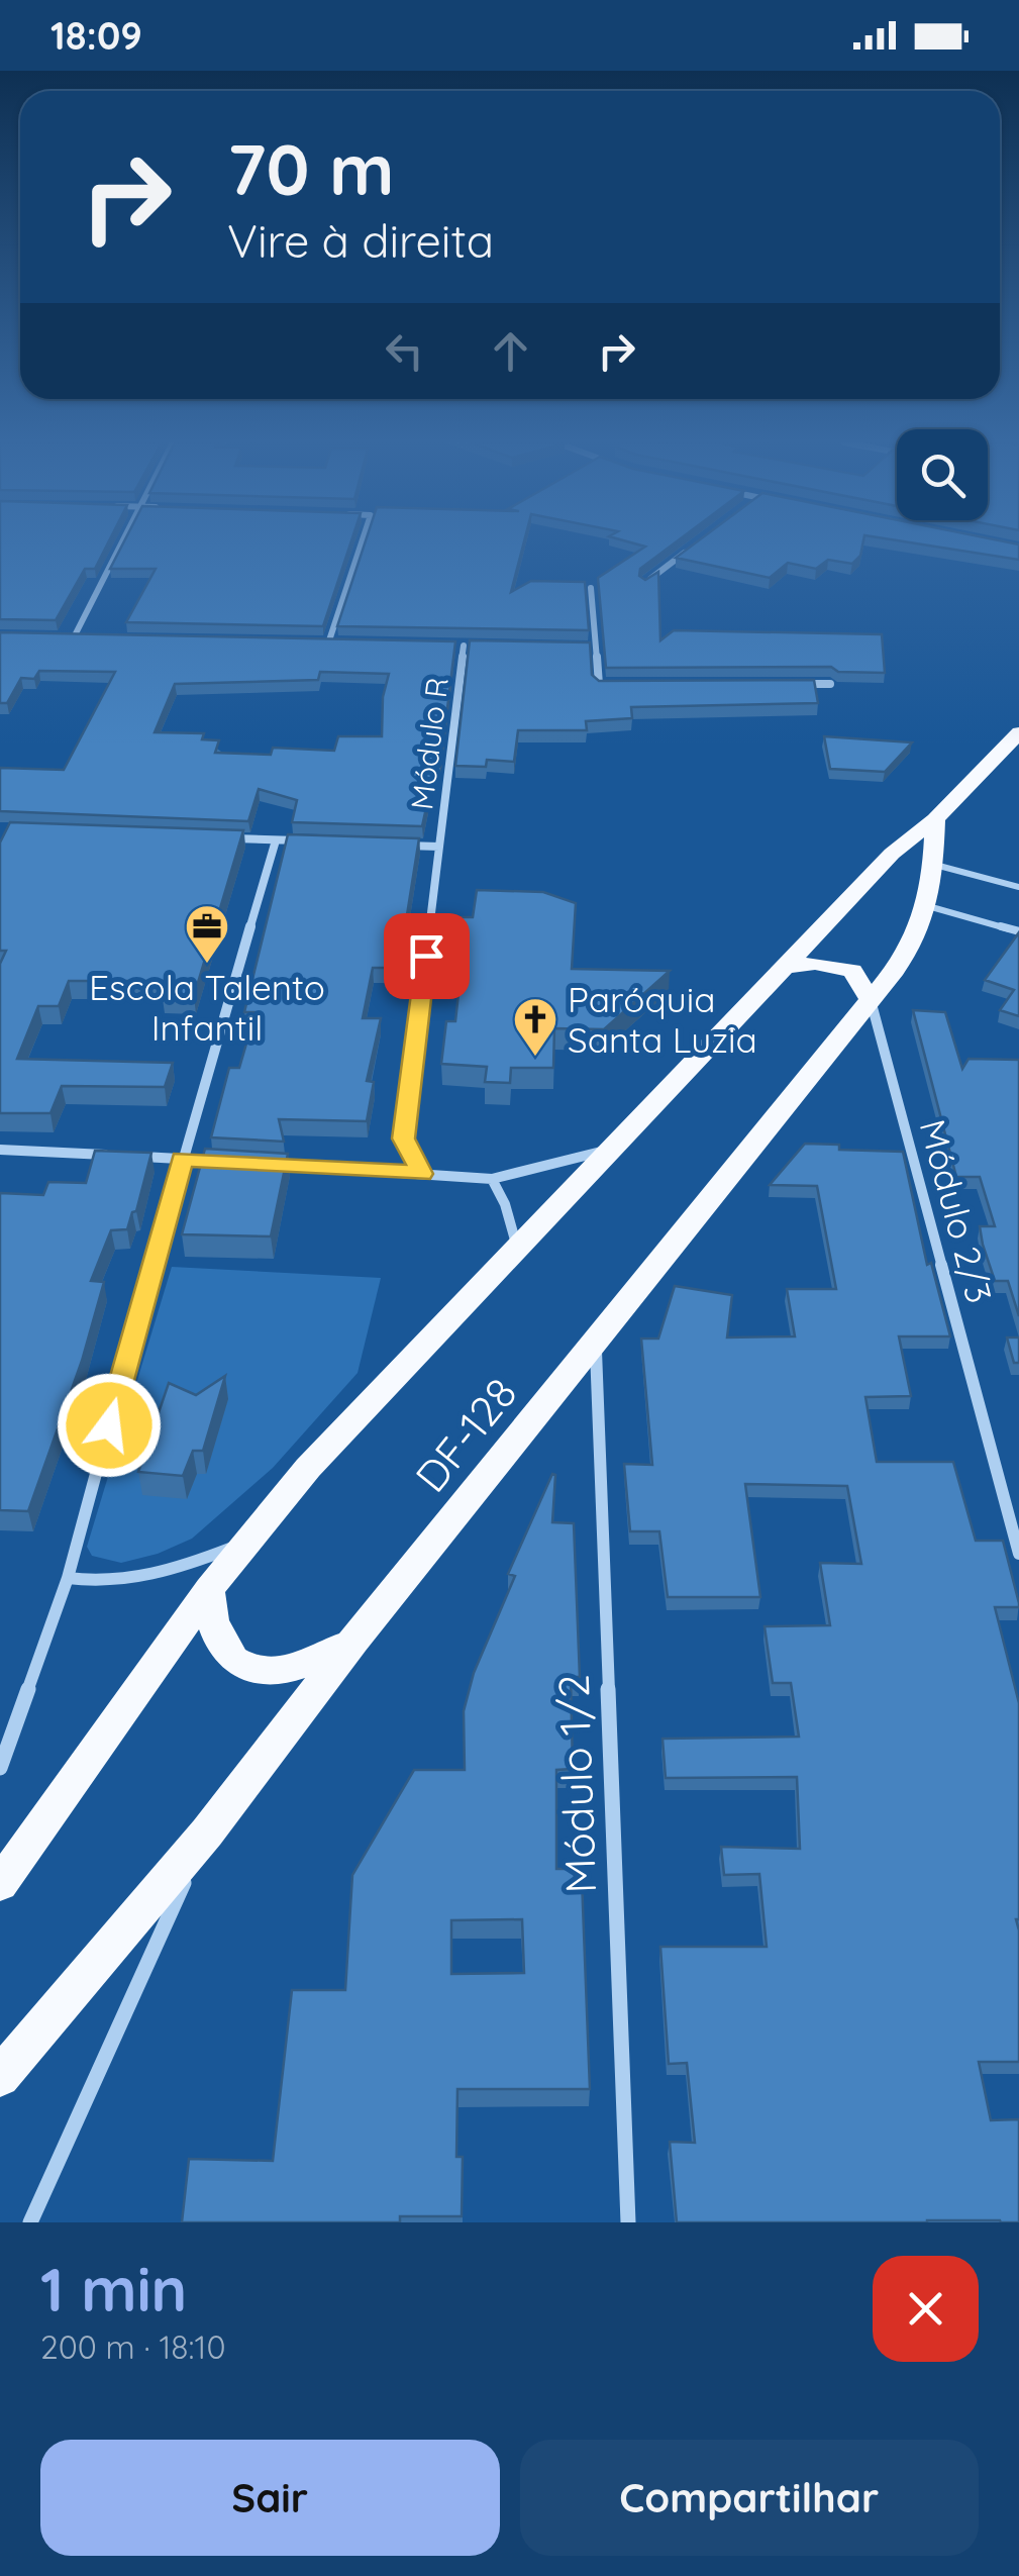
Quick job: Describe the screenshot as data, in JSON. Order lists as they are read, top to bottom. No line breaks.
{"streets":{"main road":["DF-128"],"street":["Módulo R","Módulo 2/3","Módulo 1/2"]},"crossings":[["Módulo 2/3","DF-128"],["DF-128","Módulo 1/2"]],"places":{"office":["Escola Talento Infantil"],"church":["Paróquia Santa Luzia"]},"page":{"status":"18:09","turn":["70 m","Vire à direita"],"heading":["1 min","200 m · 18:10"],"buttons":["Sair","Compartilhar"]}}
